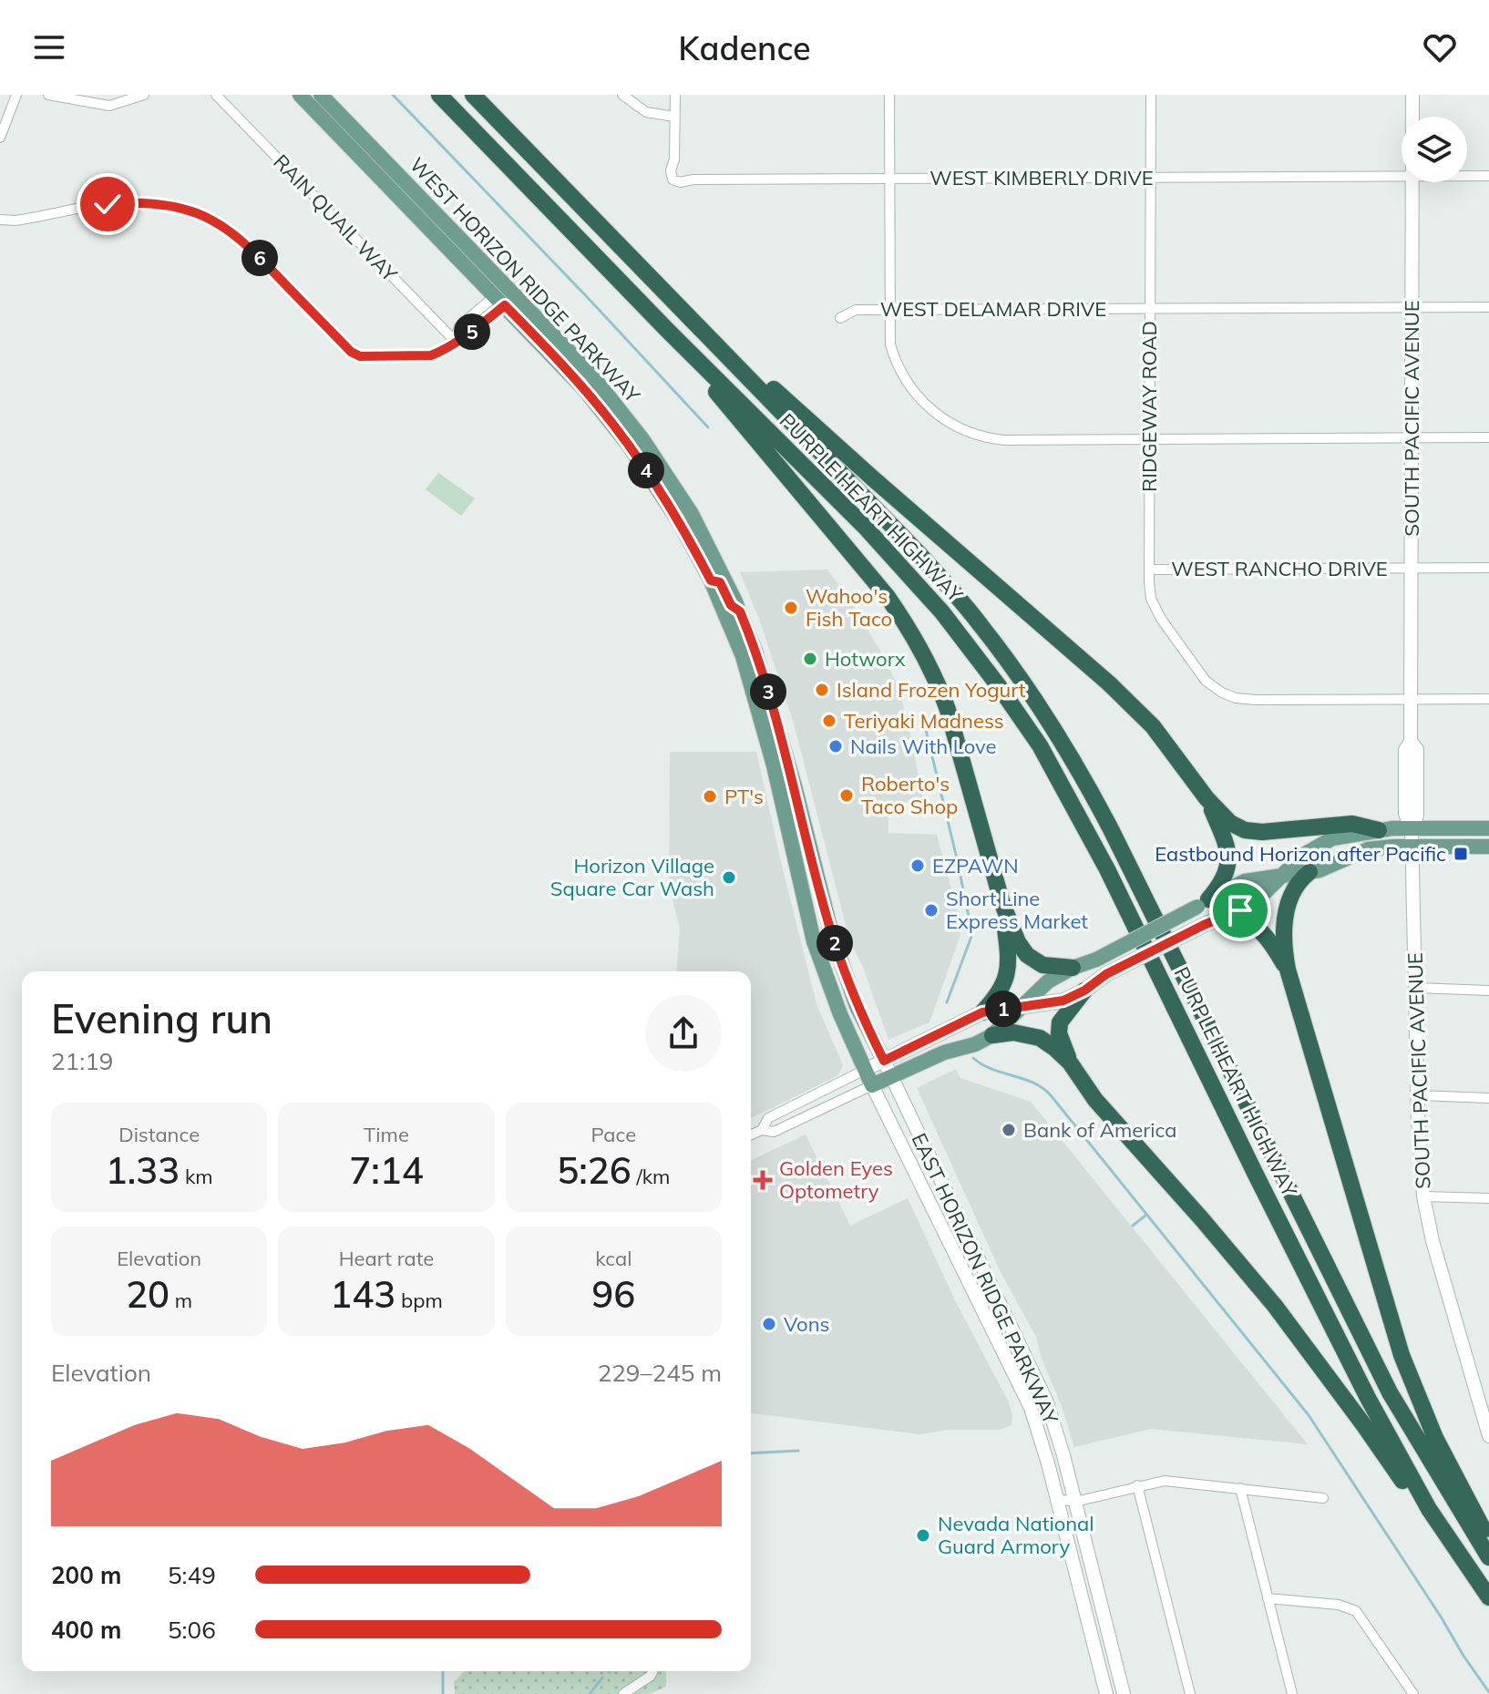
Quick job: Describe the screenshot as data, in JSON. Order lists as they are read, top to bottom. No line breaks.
{"streets":{"highway":["PURPLE HEART HIGHWAY"],"main road":["WEST HORIZON RIDGE PARKWAY","SOUTH PACIFIC AVENUE","EAST HORIZON RIDGE PARKWAY"],"street":["WEST KIMBERLY DRIVE","RAIN QUAIL WAY","WEST DELAMAR DRIVE","RIDGEWAY ROAD","WEST RANCHO DRIVE"]},"crossings":[["WEST KIMBERLY DRIVE","RIDGEWAY ROAD"],["WEST HORIZON RIDGE PARKWAY","EAST HORIZON RIDGE PARKWAY"],["WEST DELAMAR DRIVE","RIDGEWAY ROAD"],["WEST DELAMAR DRIVE","SOUTH PACIFIC AVENUE"],["RIDGEWAY ROAD","SOUTH PACIFIC AVENUE"],["RIDGEWAY ROAD","WEST RANCHO DRIVE"],["SOUTH PACIFIC AVENUE","WEST RANCHO DRIVE"]],"places":{"other":["Wahoo's Fish Taco","Hotworx","Island Frozen Yogurt","Teriyaki Madness","Nails With Love","Roberto's Taco Shop","PT's","EZPAWN","Horizon Village Square Car Wash","Short Line Express Market","Bank of America","Vons","Nevada National Guard Armory"],"transit":["Eastbound Horizon after Pacific"],"health":["Golden Eyes Optometry"]},"page":{"header":"Kadence","pins":["6","5","4","3","2","1"],"heading":["Evening run","21:19"],"stats":[["Distance","1.33 km"],["Time","7:14"],["Pace","5:26 /km"],["Elevation","20 m"],["Heart rate","143 bpm"],["kcal","96"]],"chart":["Elevation","229–245 m"],"list":[{"name":"200 m","note":"5:49"},{"name":"400 m","note":"5:06"}]}}
